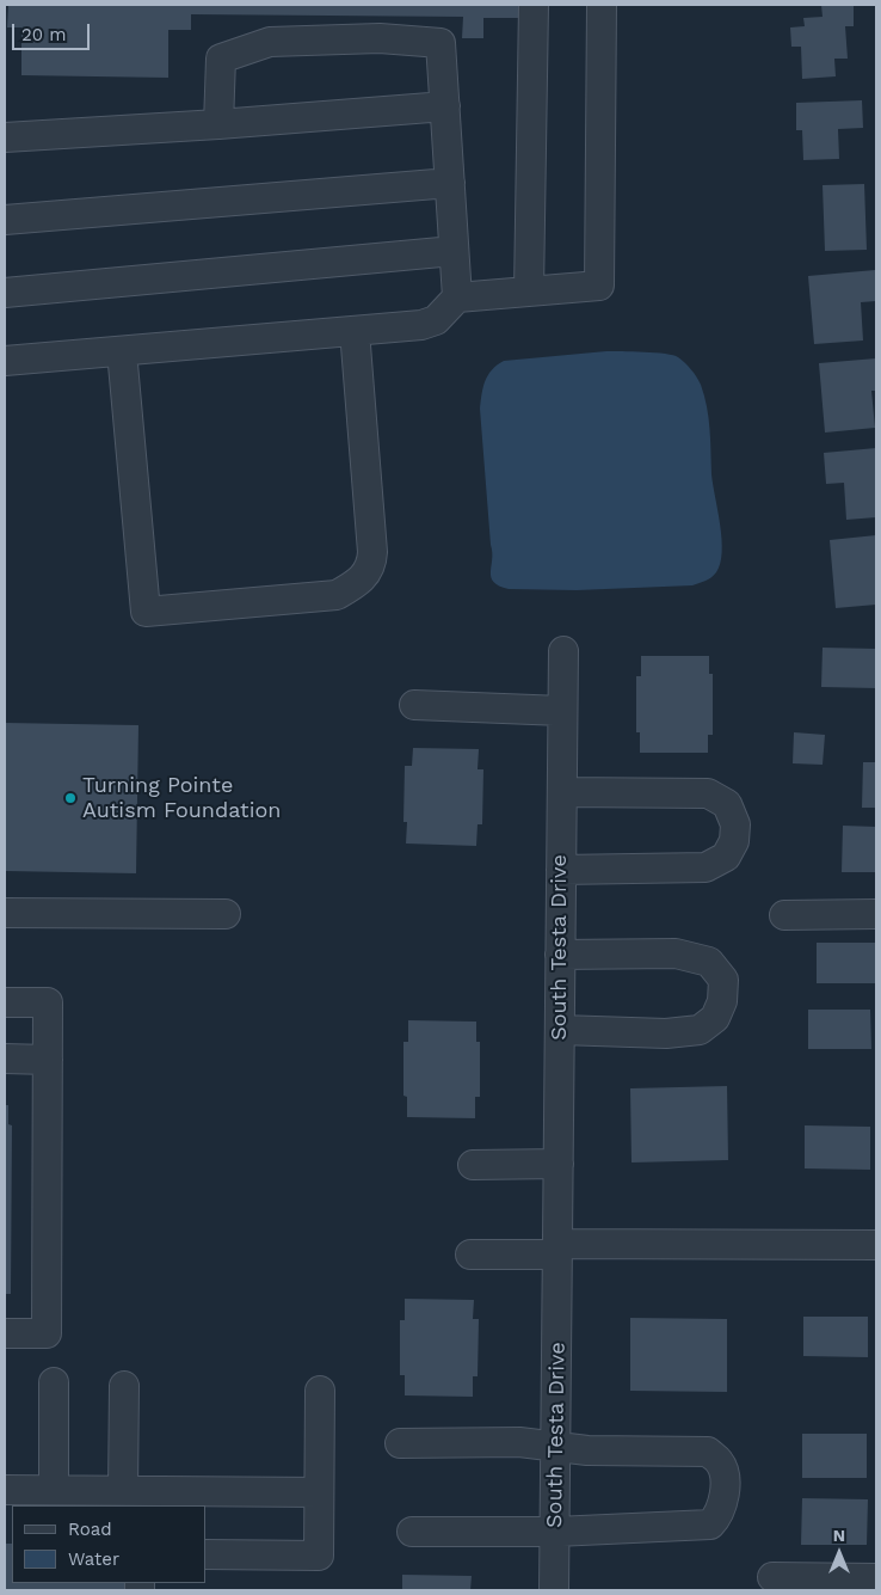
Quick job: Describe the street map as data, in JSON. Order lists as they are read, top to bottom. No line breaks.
{"streets":{"street":["South Testa Drive"]},"places":["Turning Pointe Autism Foundation"],"legend":["Road","Water"],"scale_bar":"20 m","north":"top"}
